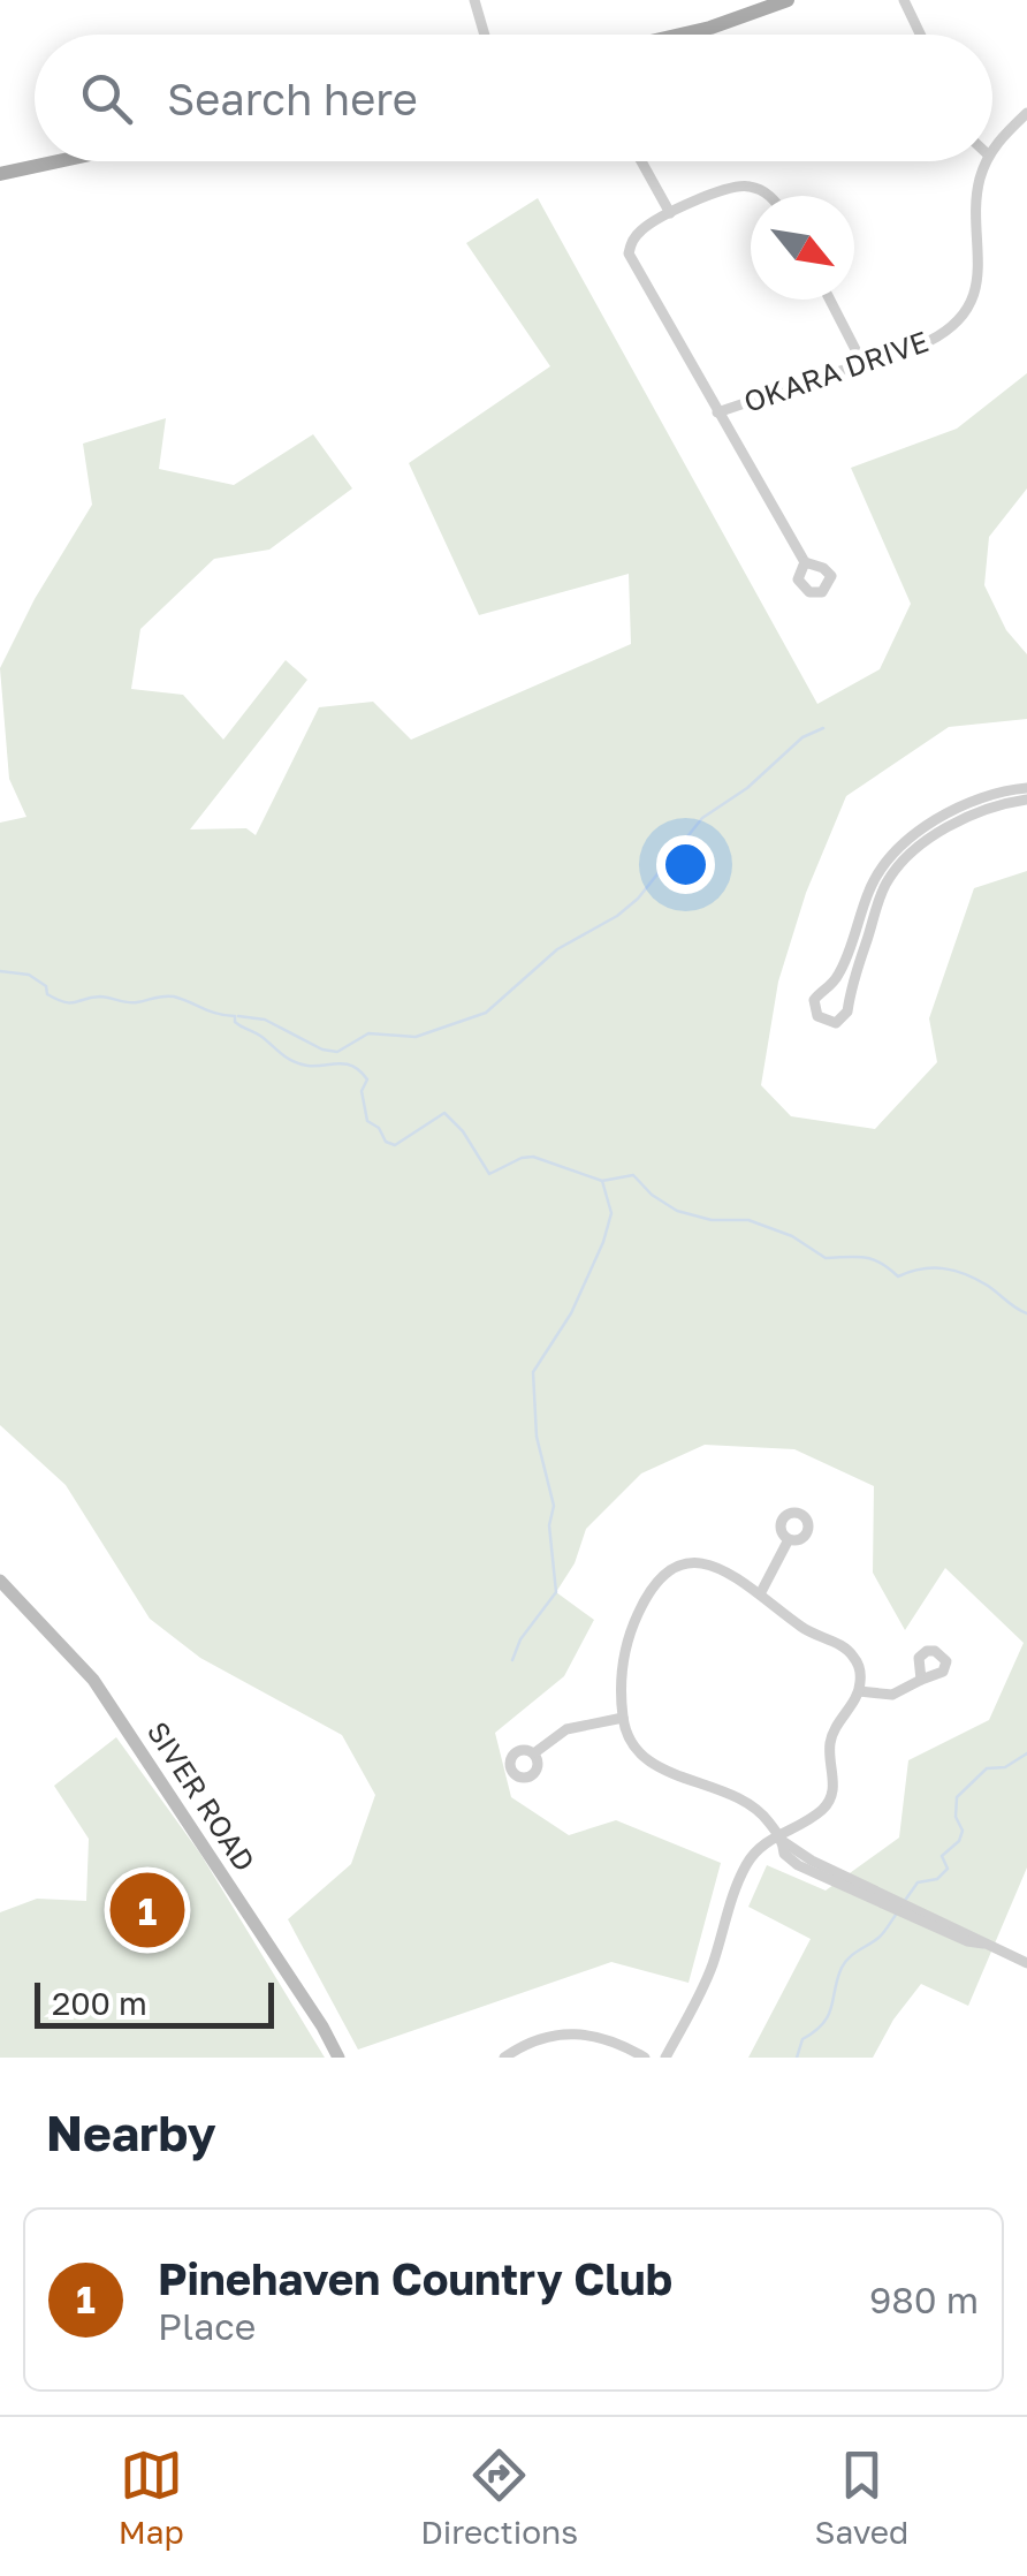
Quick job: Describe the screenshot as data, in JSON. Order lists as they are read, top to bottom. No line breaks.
{"streets":{"street":["OKARA DRIVE","SIVER ROAD"]},"scale_bar":"200 m","north":"bottom right","page":{"search":"Search here","pins":"1","scale":"200 m","heading":"Nearby","list":[{"mark":"1","name":"Pinehaven Country Club","note":"Place","value":"980 m"}],"nav":["Map","Directions","Saved"]}}
